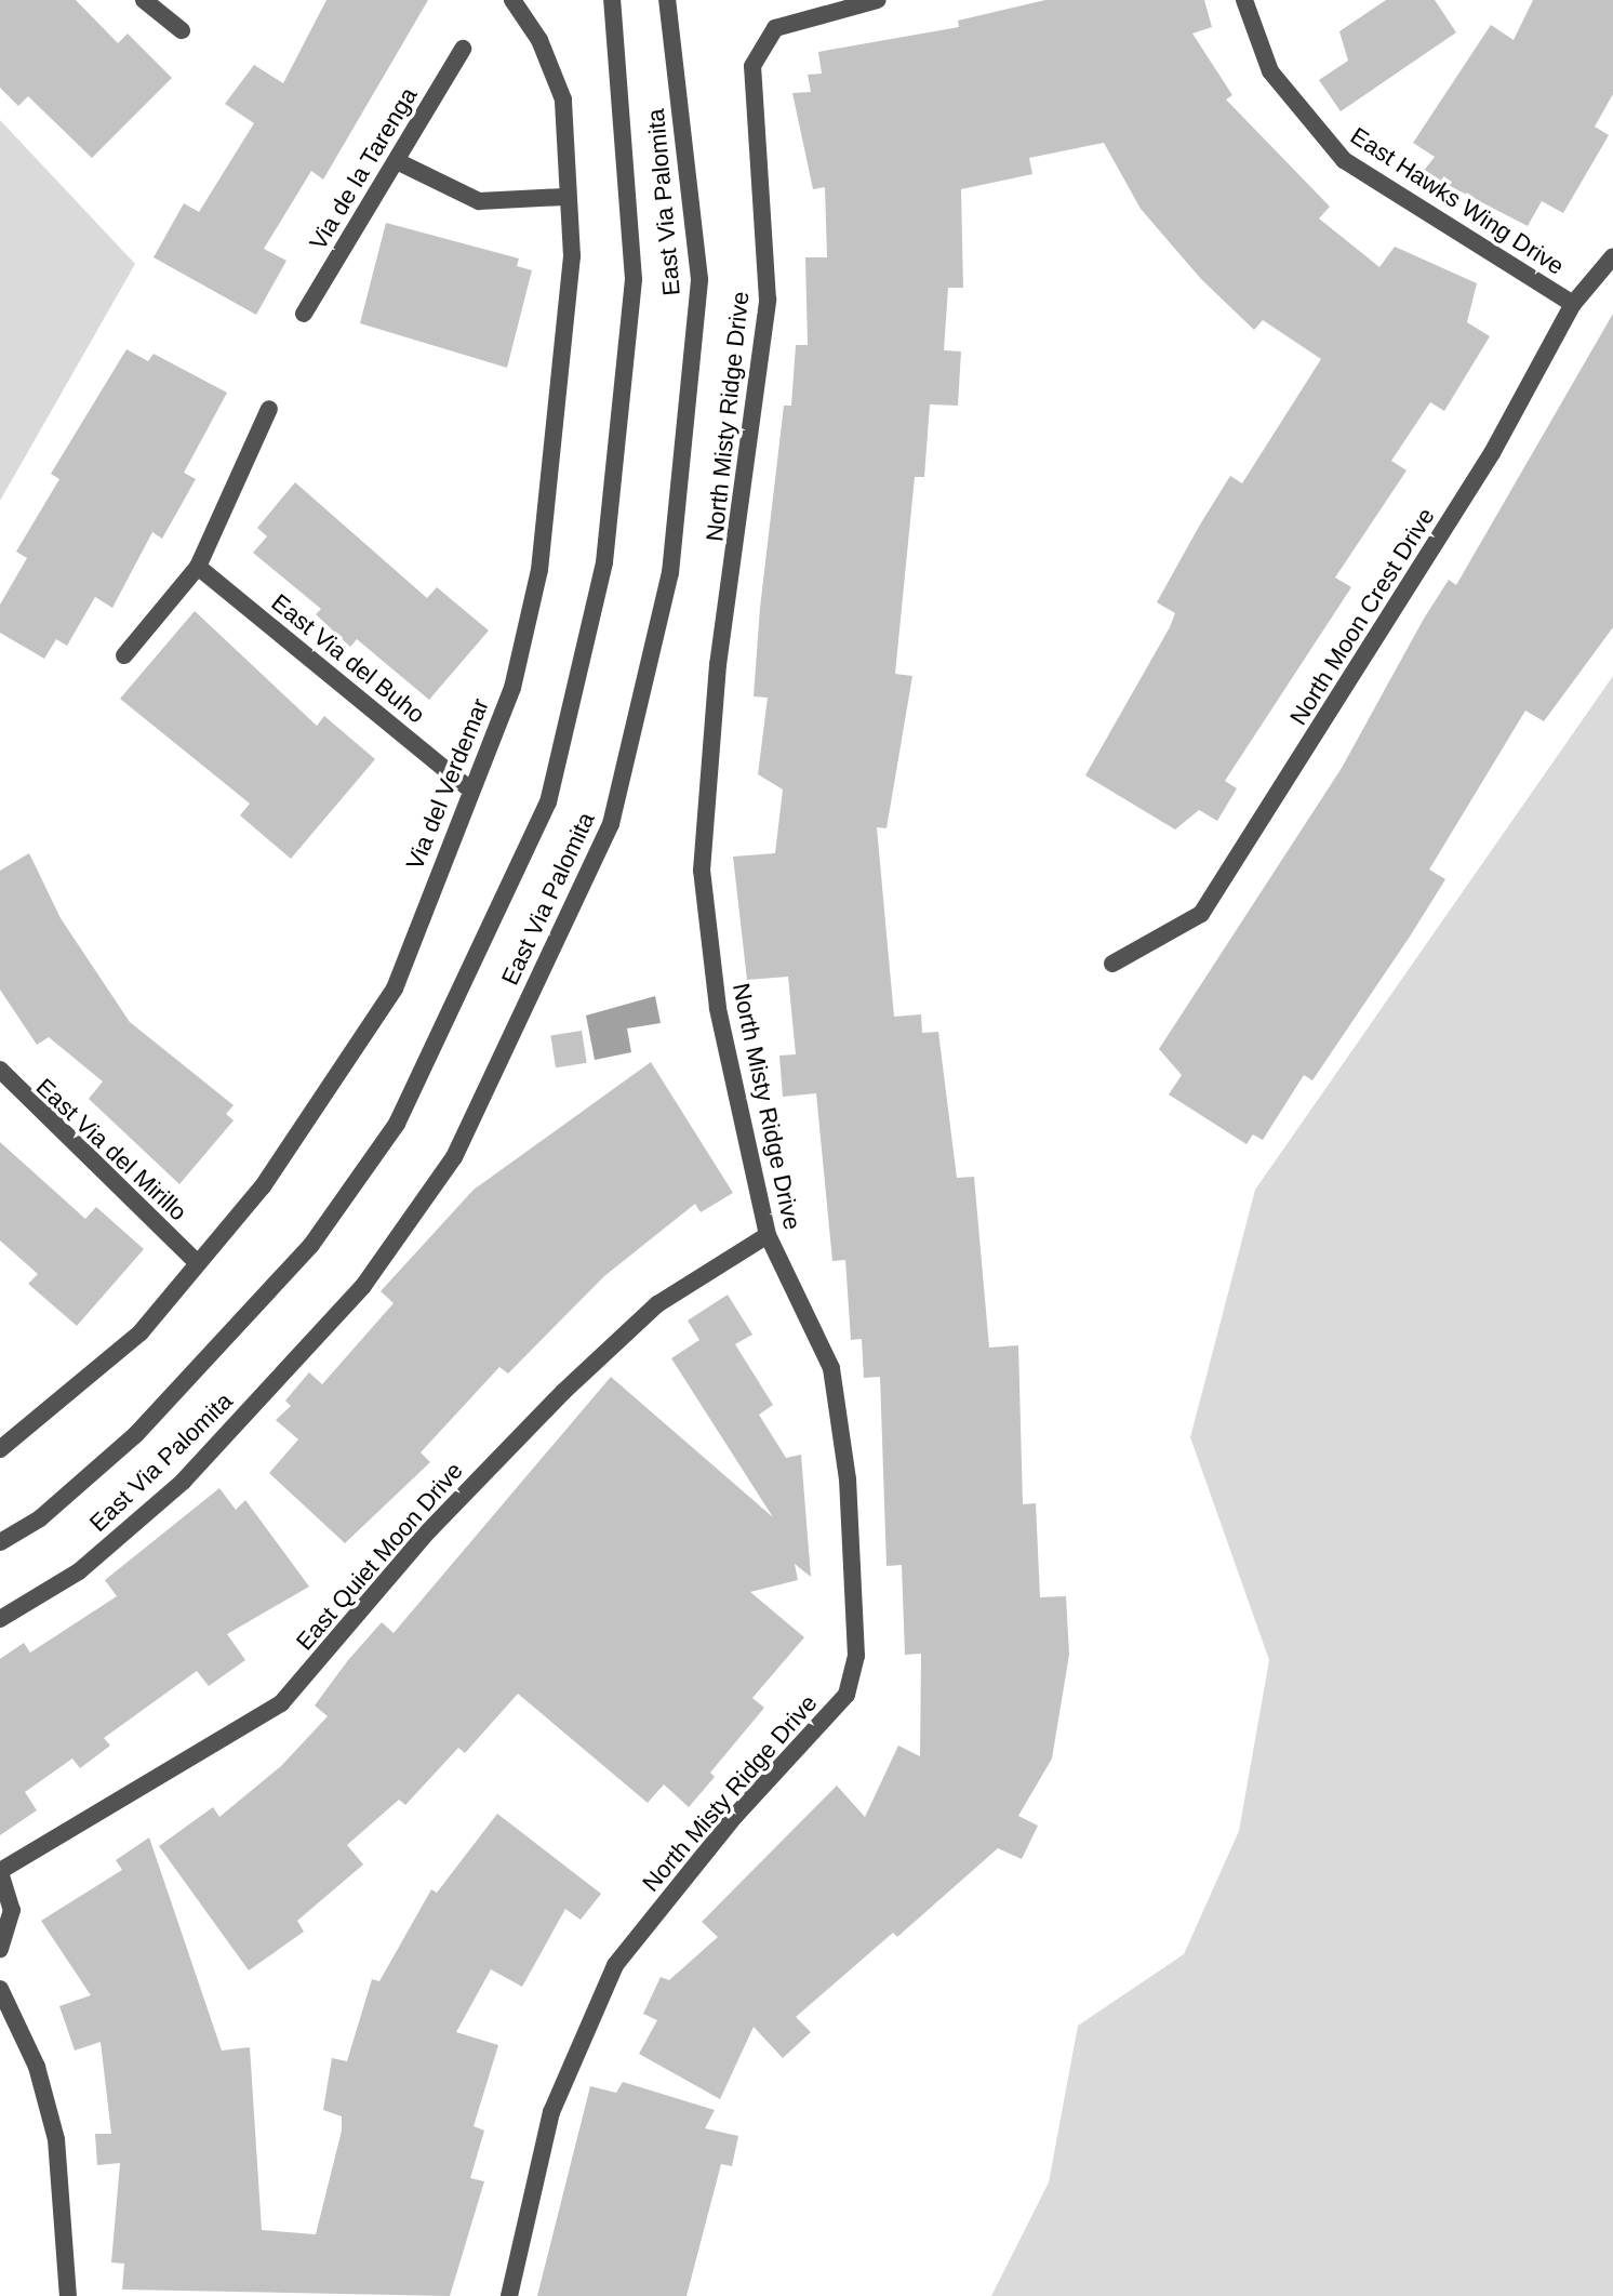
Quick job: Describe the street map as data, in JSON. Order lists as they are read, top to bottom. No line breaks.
{"streets":{"street":["Via de la Tarenga","East Hawks Wing Drive","East Via Palomita","North Misty Ridge Drive","North Moon Crest Drive","East Via del Buho","Via del Verdemar","East Via del Mirillo","East Quiet Moon Drive"]},"crossings":[["East Hawks Wing Drive","North Moon Crest Drive"],["North Misty Ridge Drive","East Quiet Moon Drive"],["East Via del Buho","Via del Verdemar"],["Via del Verdemar","East Via del Mirillo"]]}
